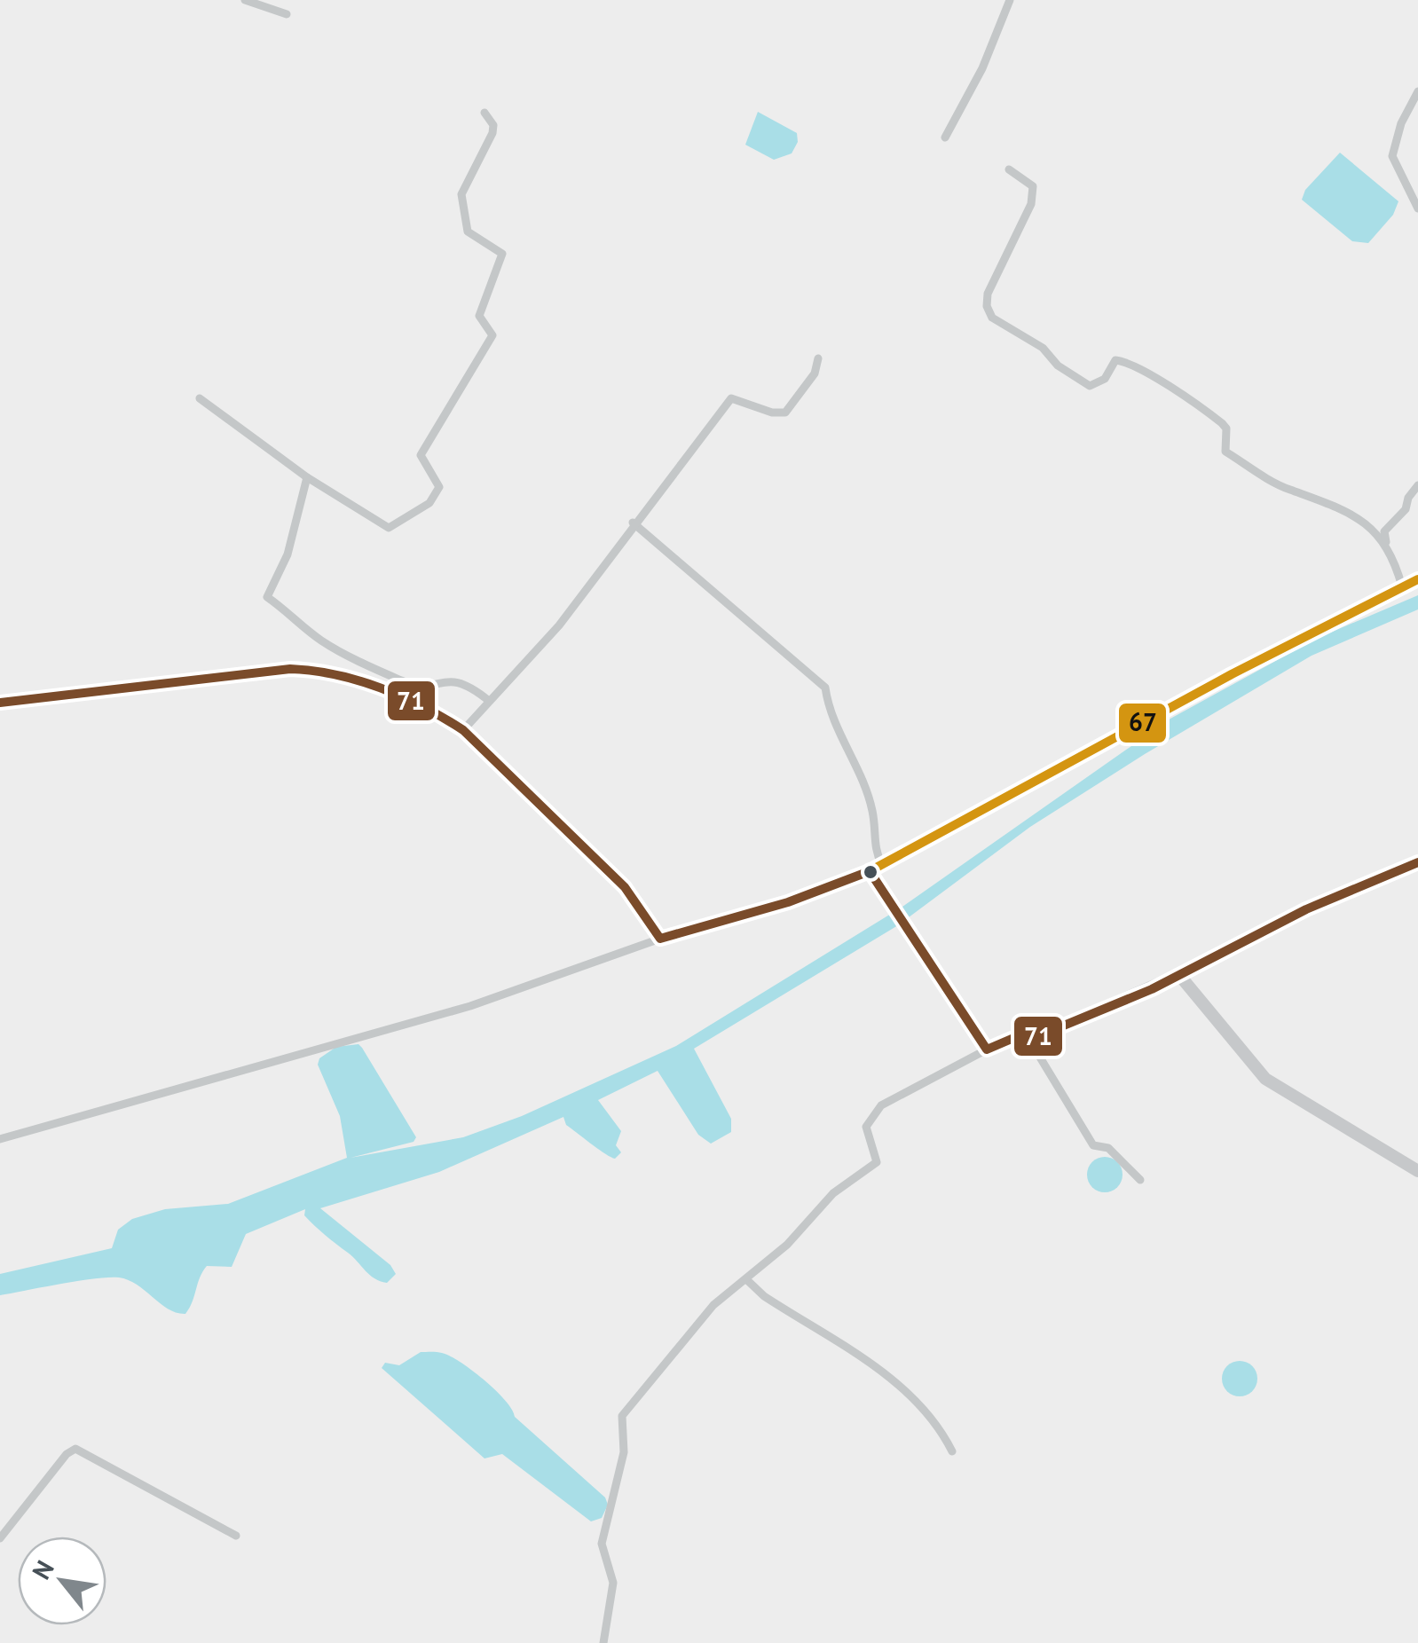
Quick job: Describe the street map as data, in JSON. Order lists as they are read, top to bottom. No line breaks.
{"lines":["transit line 67","transit line 71"],"north":"top left"}
